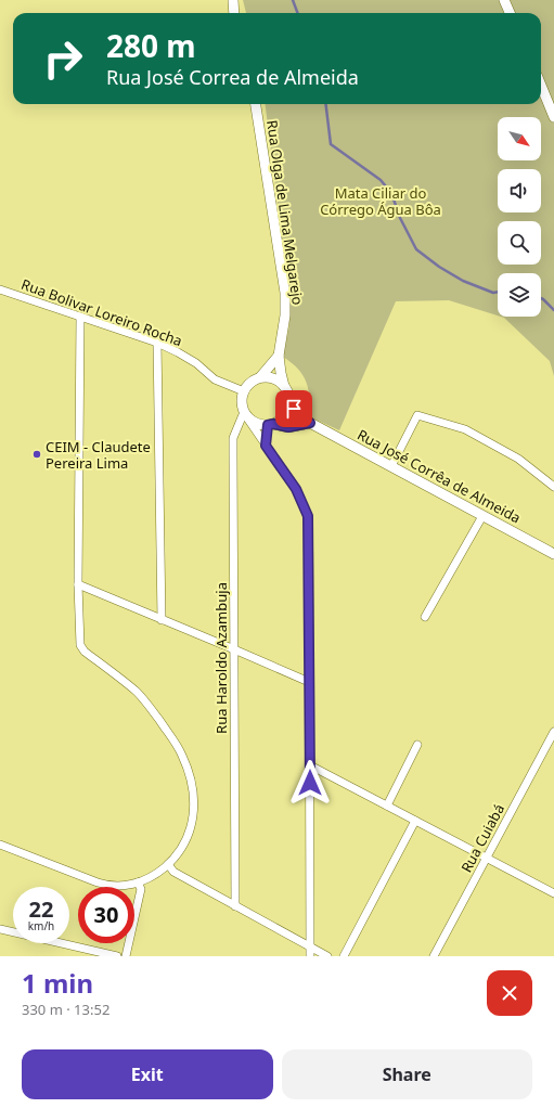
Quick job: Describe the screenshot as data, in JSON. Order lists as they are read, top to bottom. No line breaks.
{"streets":{"street":["Rua Olga de Lima Melgarejo","Rua Bolivar Loreiro Rocha","Rua José Corrêa de Almeida","Rua Haroldo Azambuja","Rua Cuiabá"]},"crossings":[["Rua Olga de Lima Melgarejo","Rua Bolivar Loreiro Rocha"],["Rua Olga de Lima Melgarejo","Rua José Corrêa de Almeida"],["Rua Olga de Lima Melgarejo","Rua Haroldo Azambuja"],["Rua Bolivar Loreiro Rocha","Rua José Corrêa de Almeida"],["Rua Bolivar Loreiro Rocha","Rua Haroldo Azambuja"],["Rua José Corrêa de Almeida","Rua Haroldo Azambuja"]],"parks":["Mata Ciliar do Córrego Água Bôa"],"places":["CEIM - Claudete Pereira Lima"],"north":"bottom right","page":{"turn":["280 m","Rua José Correa de Almeida"],"speed":"22 km/h","limit":"30","heading":["1 min","330 m · 13:52"],"buttons":["Exit","Share"]}}
